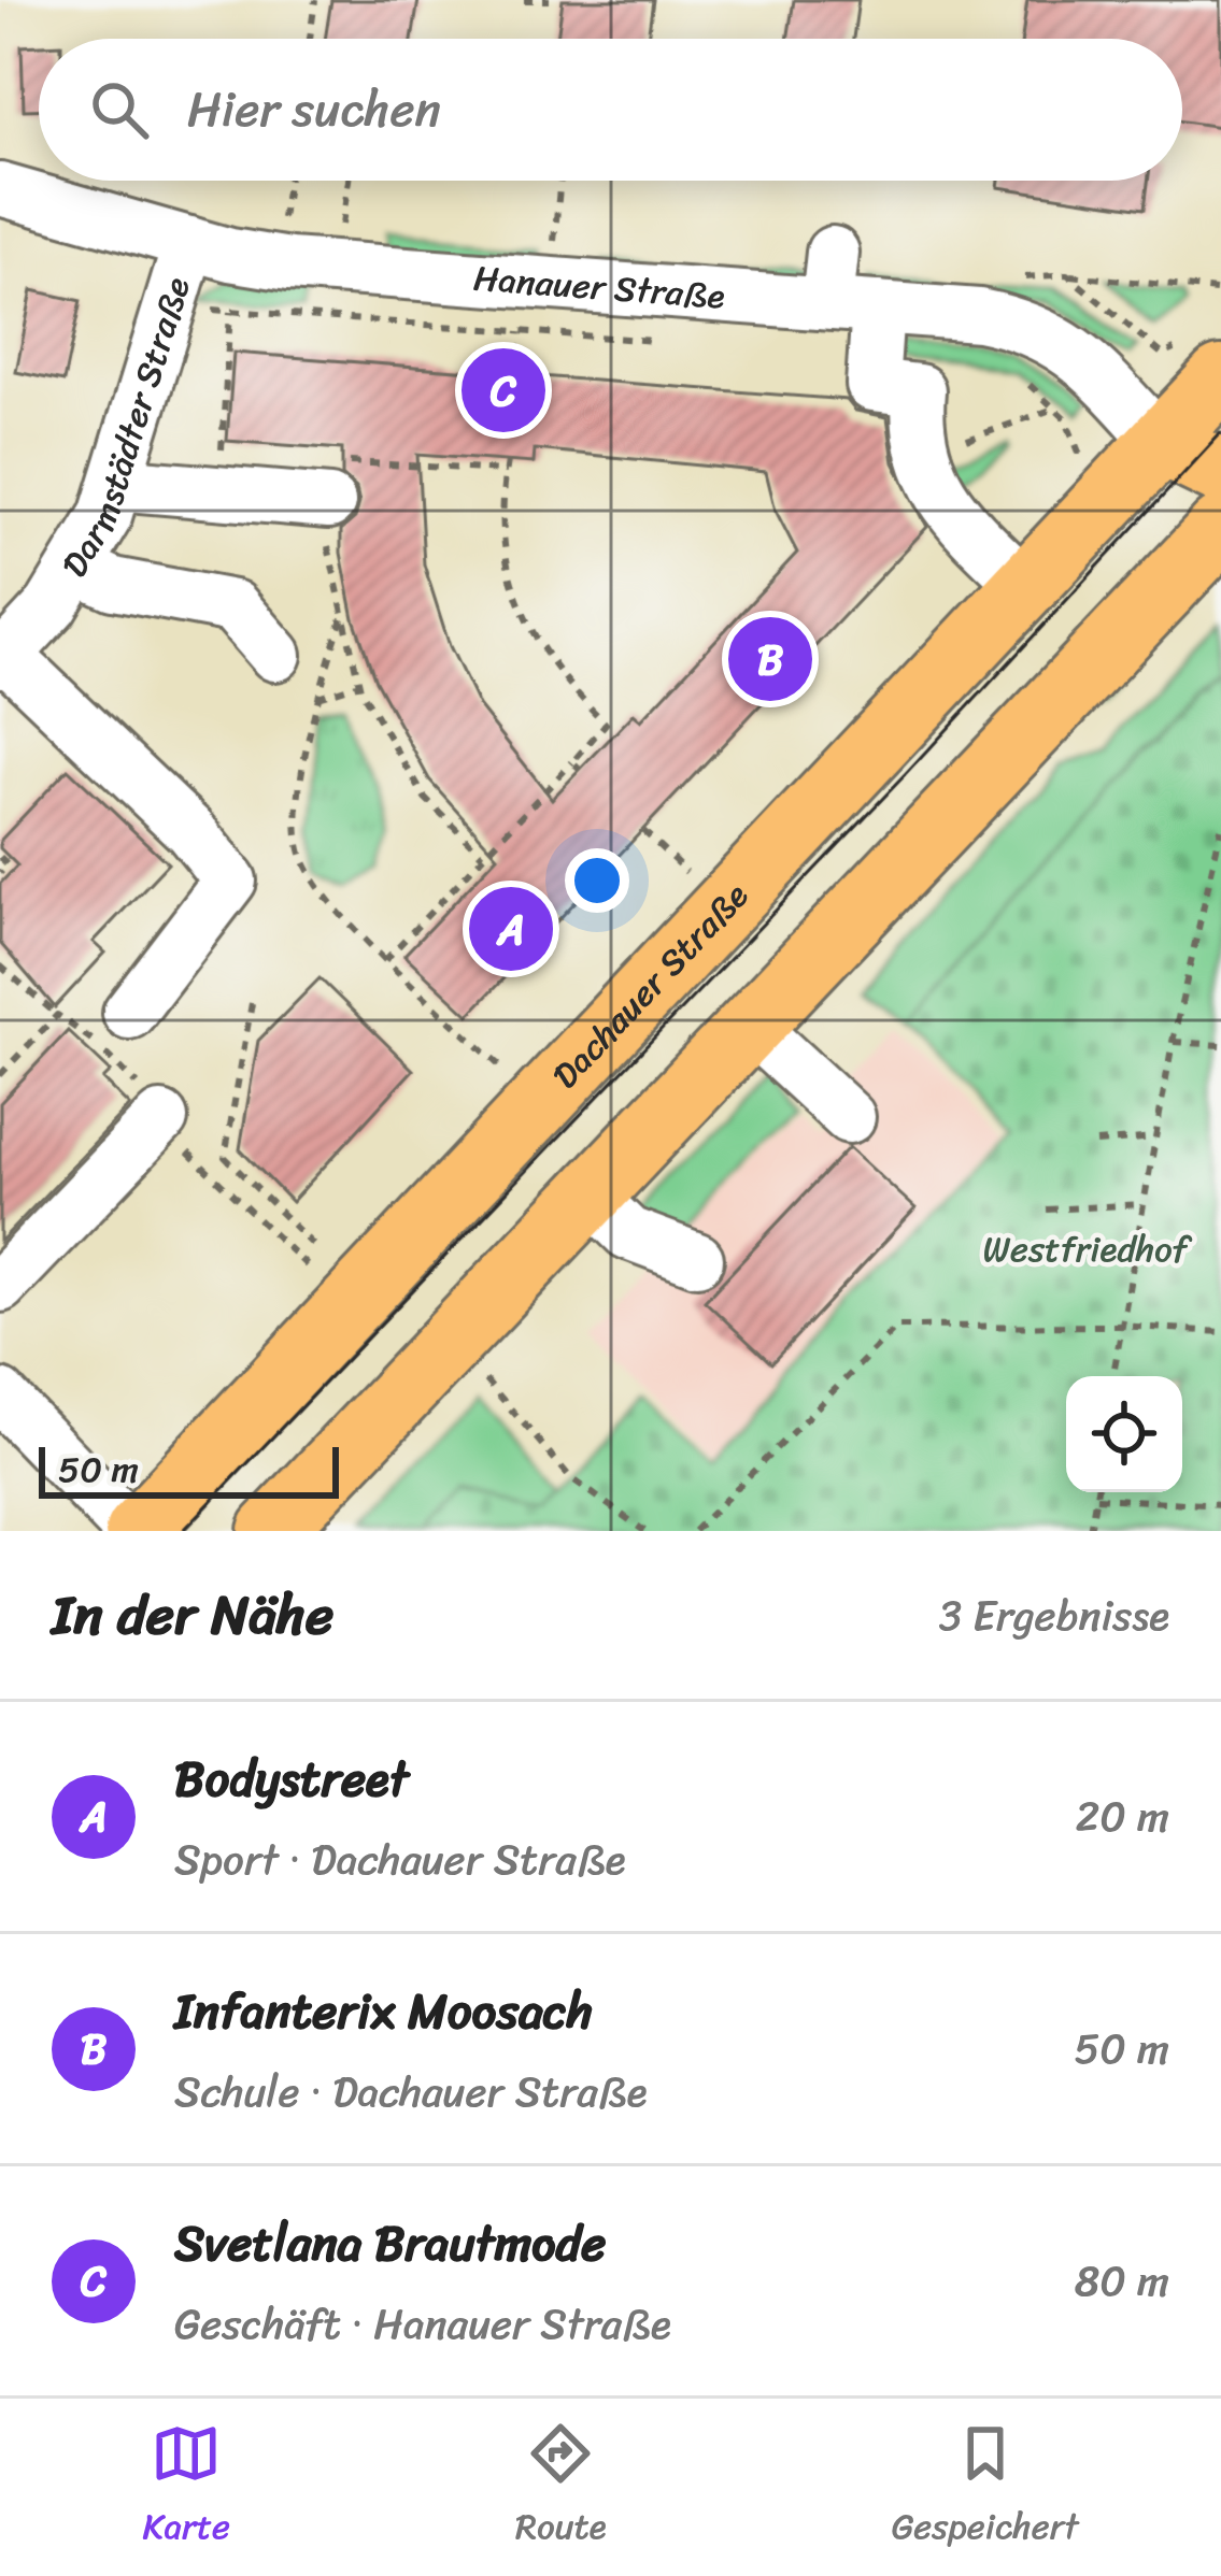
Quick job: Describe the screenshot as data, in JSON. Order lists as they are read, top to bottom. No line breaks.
{"streets":{"main road":["Dachauer Straße"],"street":["Hanauer Straße","Darmstädter Straße"]},"crossings":[["Hanauer Straße","Darmstädter Straße"],["Hanauer Straße","Dachauer Straße"]],"parks":["Westfriedhof"],"scale_bar":"50 m","page":{"search":"Hier suchen","pins":["C","B","A"],"scale":"50 m","heading":["In der Nähe","3 Ergebnisse"],"list":[{"mark":"A","name":"Bodystreet","note":"Sport · Dachauer Straße","value":"20 m"},{"mark":"B","name":"Infanterix Moosach","note":"Schule · Dachauer Straße","value":"50 m"},{"mark":"C","name":"Svetlana Brautmode","note":"Geschäft · Hanauer Straße","value":"80 m"}],"nav":["Karte","Route","Gespeichert"]}}
